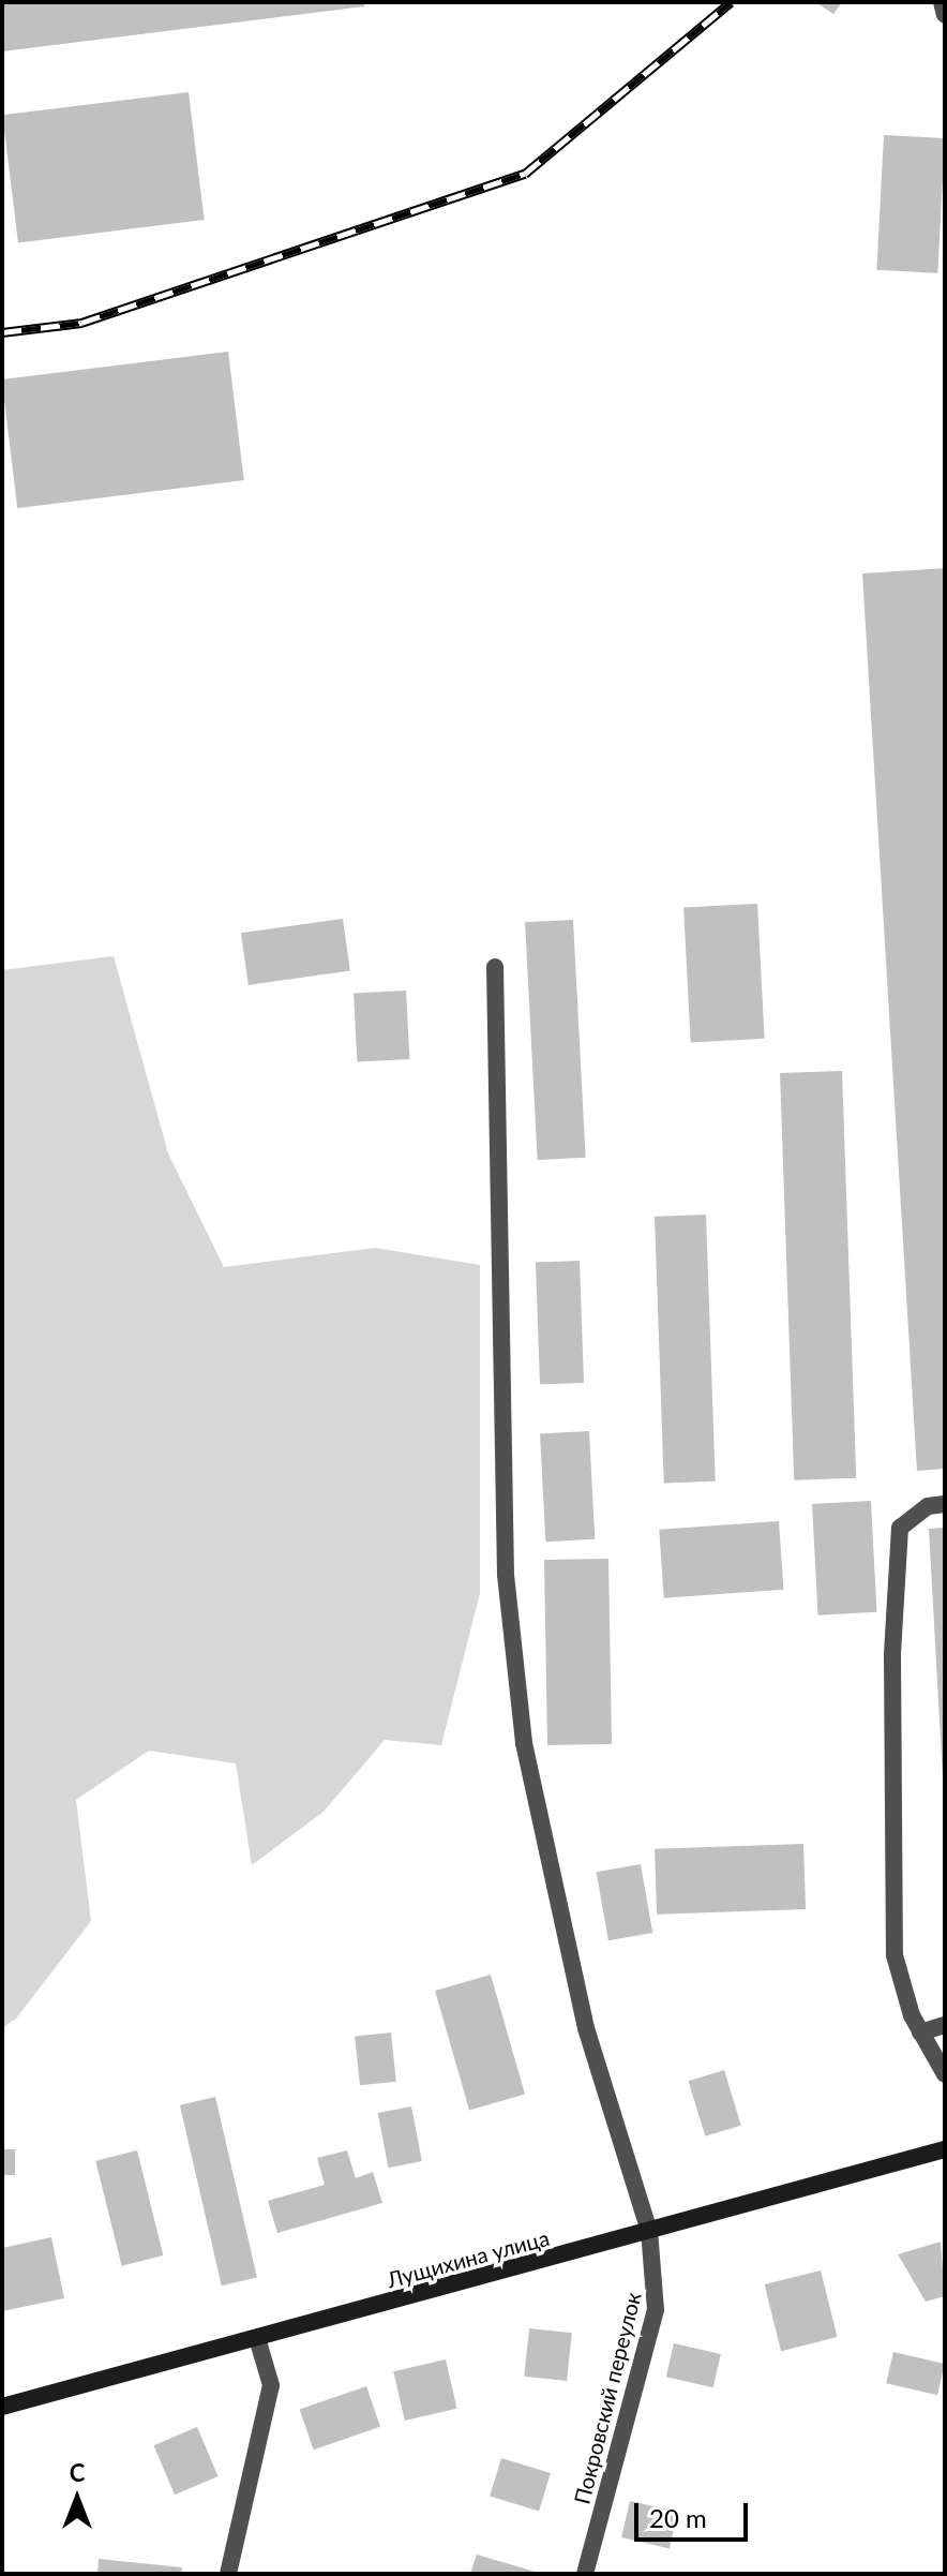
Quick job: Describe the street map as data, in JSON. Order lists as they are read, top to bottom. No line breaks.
{"streets":{"street":["Лущихина улица","Покровский переулок"]},"crossings":[["Лущихина улица","Покровский переулок"]],"scale_bar":"20 m","north":"top"}
